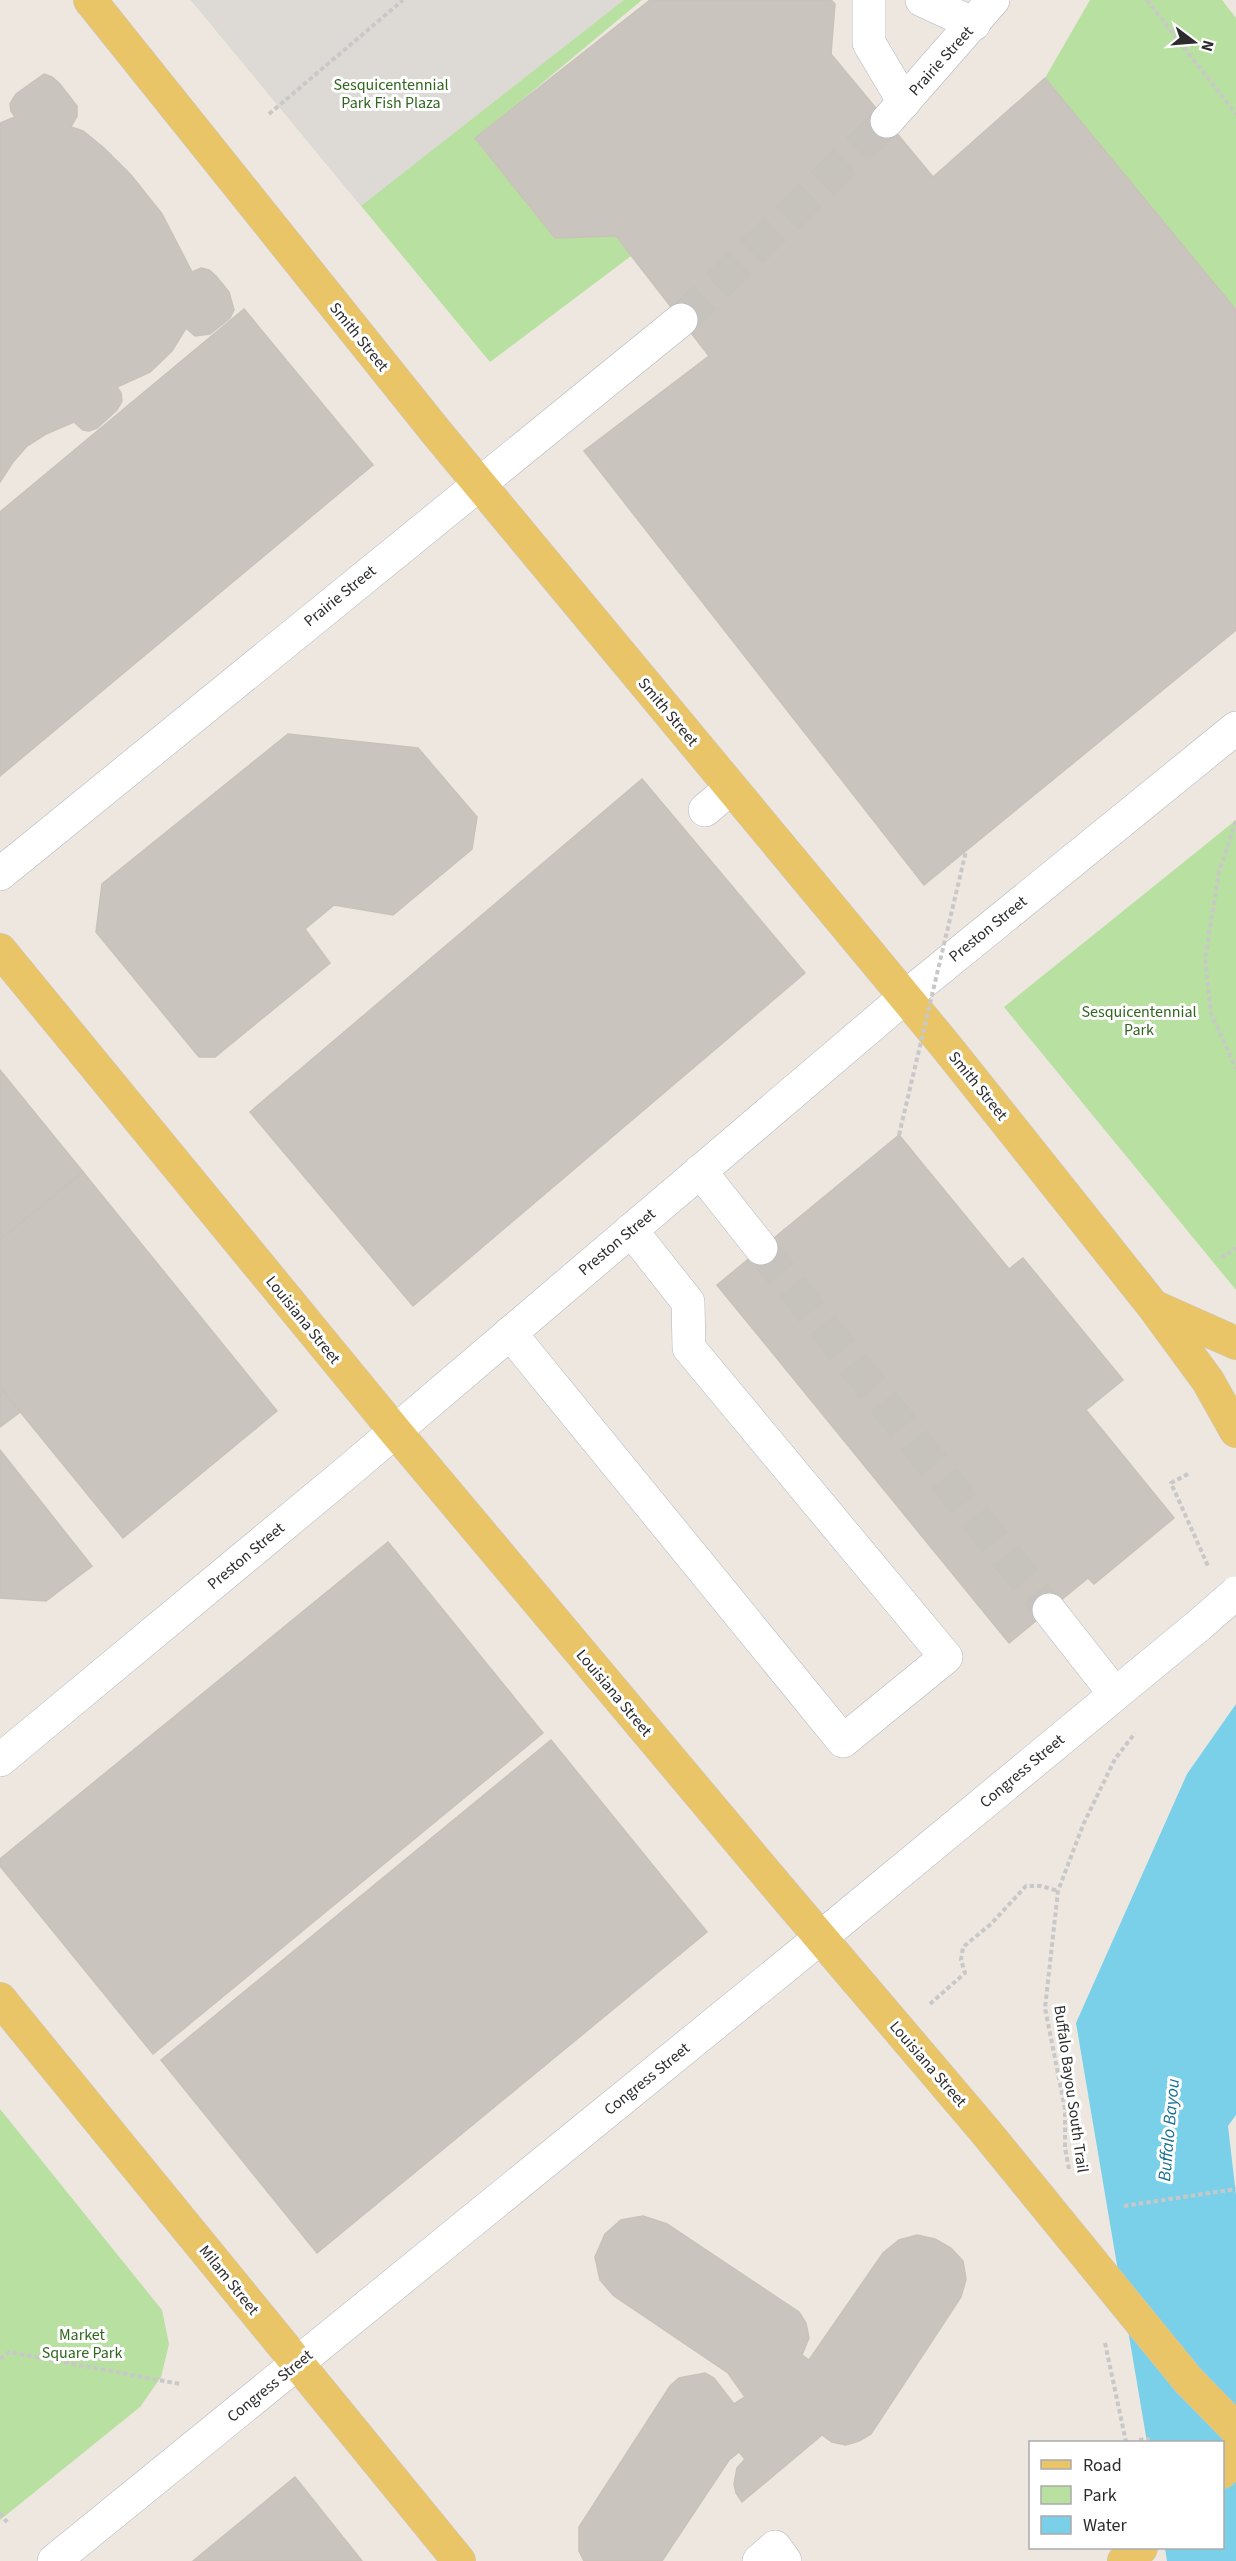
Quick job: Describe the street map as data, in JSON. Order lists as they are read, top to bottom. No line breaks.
{"streets":{"main road":["Smith Street","Louisiana Street","Milam Street"],"street":["Prairie Street","Preston Street","Congress Street"],"path":["Buffalo Bayou South Trail"]},"crossings":[["Prairie Street","Smith Street"],["Smith Street","Preston Street"],["Preston Street","Louisiana Street"],["Louisiana Street","Congress Street"],["Congress Street","Milam Street"]],"water":["Buffalo Bayou"],"parks":["Sesquicentennial Park Fish Plaza","Sesquicentennial Park","Market Square Park"],"legend":["Road","Park","Water"],"north":"right"}
